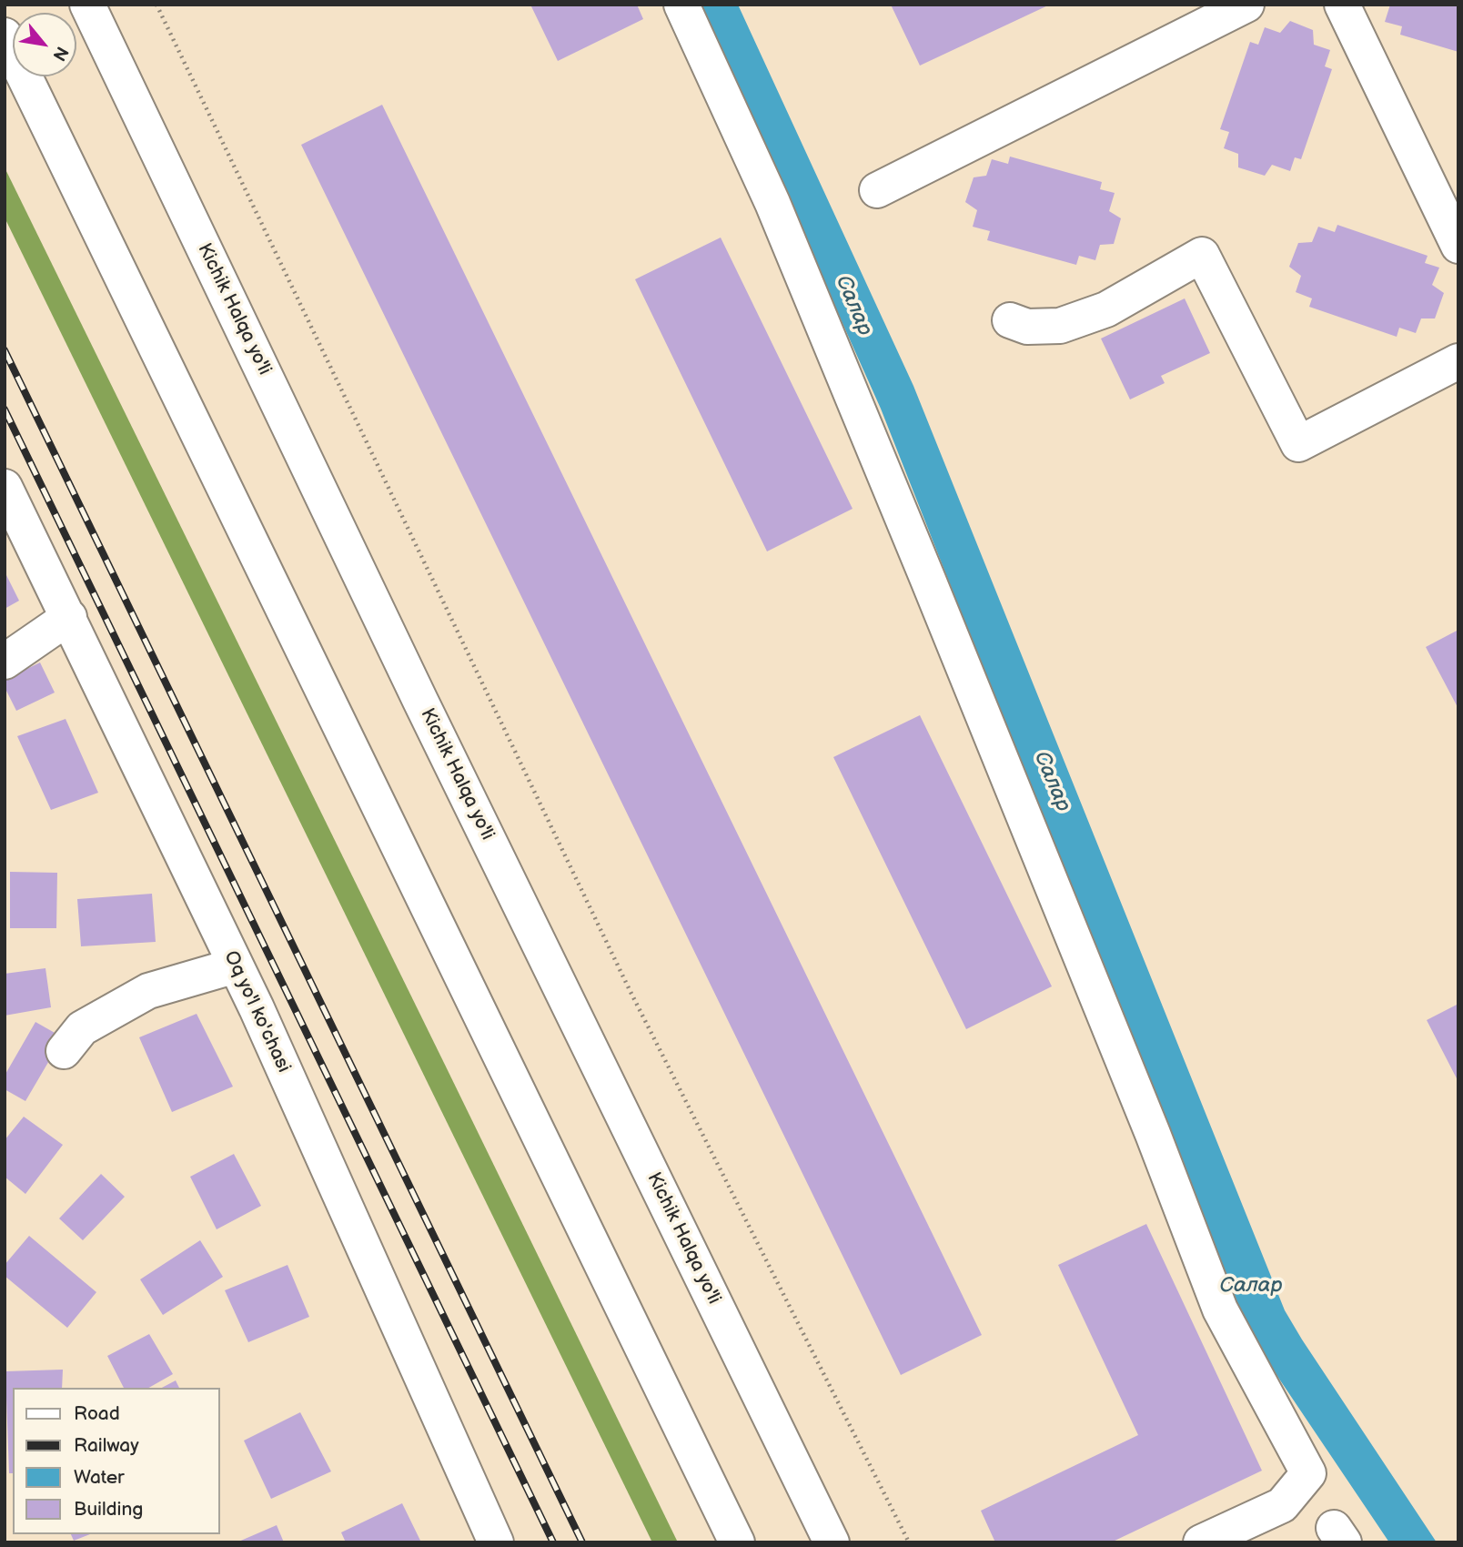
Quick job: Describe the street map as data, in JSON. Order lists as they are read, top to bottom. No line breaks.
{"streets":{"main road":["Kichik Halqa yo'li","Oq yo'l ko'chasi"]},"water":["Салар"],"legend":["Road","Railway","Water","Building"],"north":"bottom right"}
